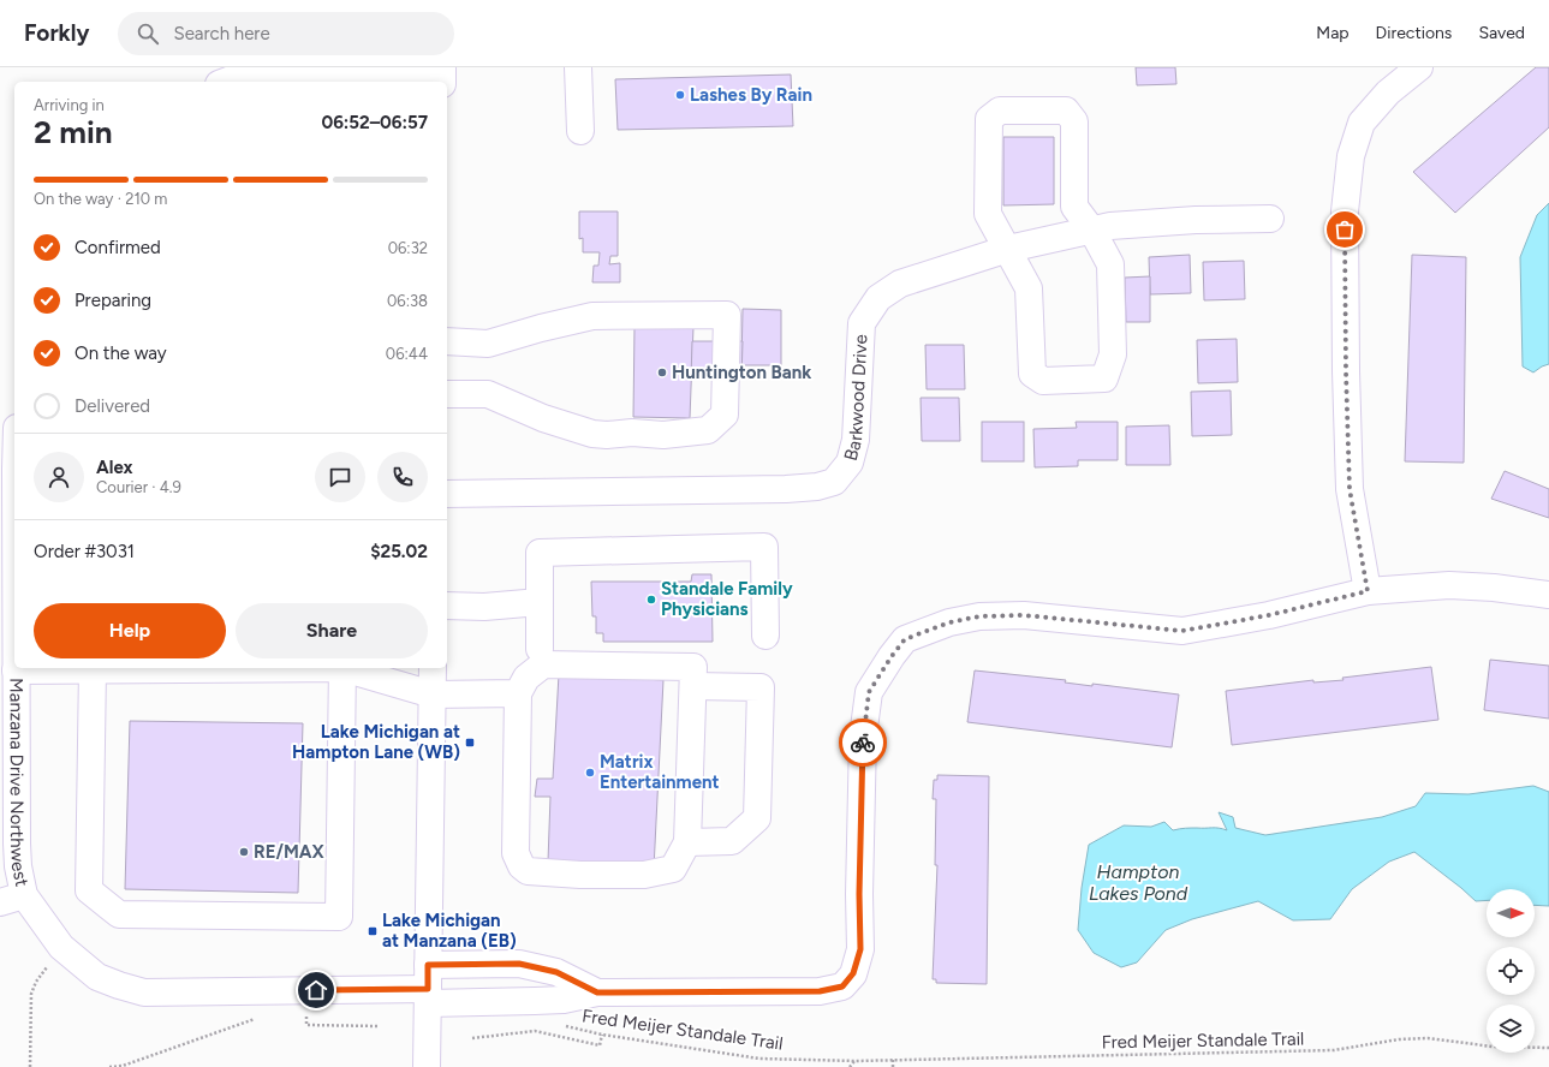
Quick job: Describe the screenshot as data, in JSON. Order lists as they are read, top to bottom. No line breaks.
{"streets":{"main road":["Barkwood Drive","Manzana Drive Northwest"],"path":["Fred Meijer Standale Trail"]},"water":["Hampton Lakes Pond"],"places":{"other":["Lashes By Rain","Huntington Bank","Standale Family Physicians","Matrix Entertainment","RE/MAX"],"transit":["Lake Michigan at Hampton Lane (WB)","Lake Michigan at Manzana (EB)"]},"north":"right","page":{"header":"Forkly","search":"Search here","nav":["Map","Directions","Saved"],"heading":["2 min","Arriving in","06:52–06:57"],"panel":["Alex","Courier · 4.9","Order #3031","$25.02"],"bar":"On the way · 210 m","list":[["Confirmed","06:32"],["Preparing","06:38"],["On the way","06:44"],"Delivered"],"buttons":["Help","Share"]}}
